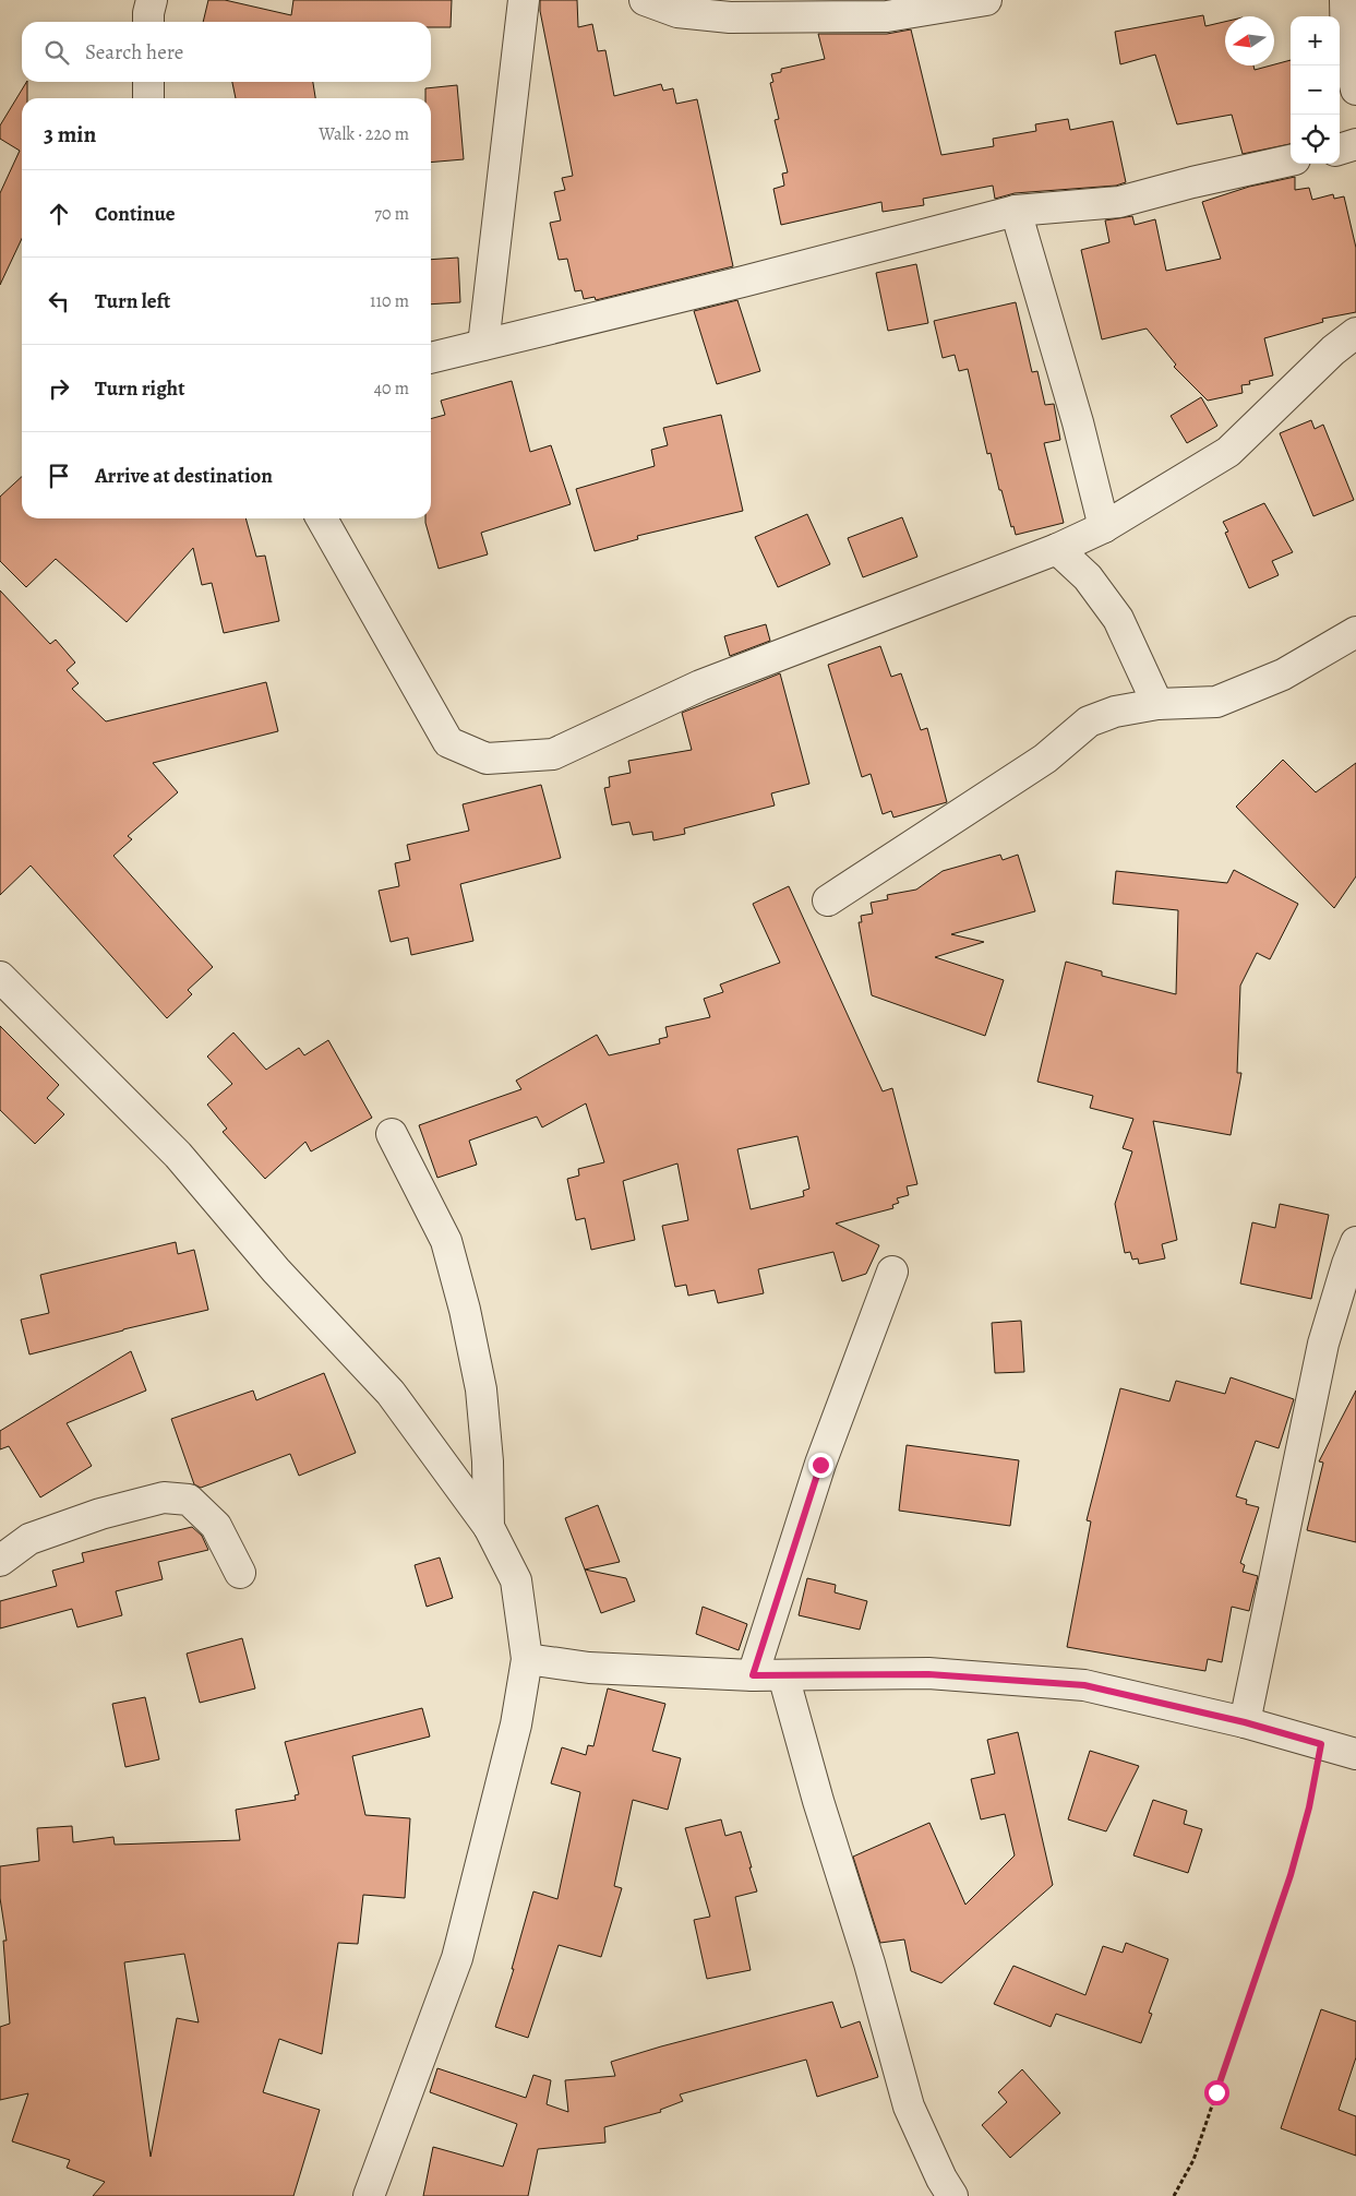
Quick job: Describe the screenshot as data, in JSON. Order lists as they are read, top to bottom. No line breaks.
{"north":"left","page":{"map_buttons":["+","−"],"search":"Search here","heading":["3 min","Walk · 220 m"],"list":[["Continue","70 m"],["Turn left","110 m"],["Turn right","40 m"],"Arrive at destination"]}}
